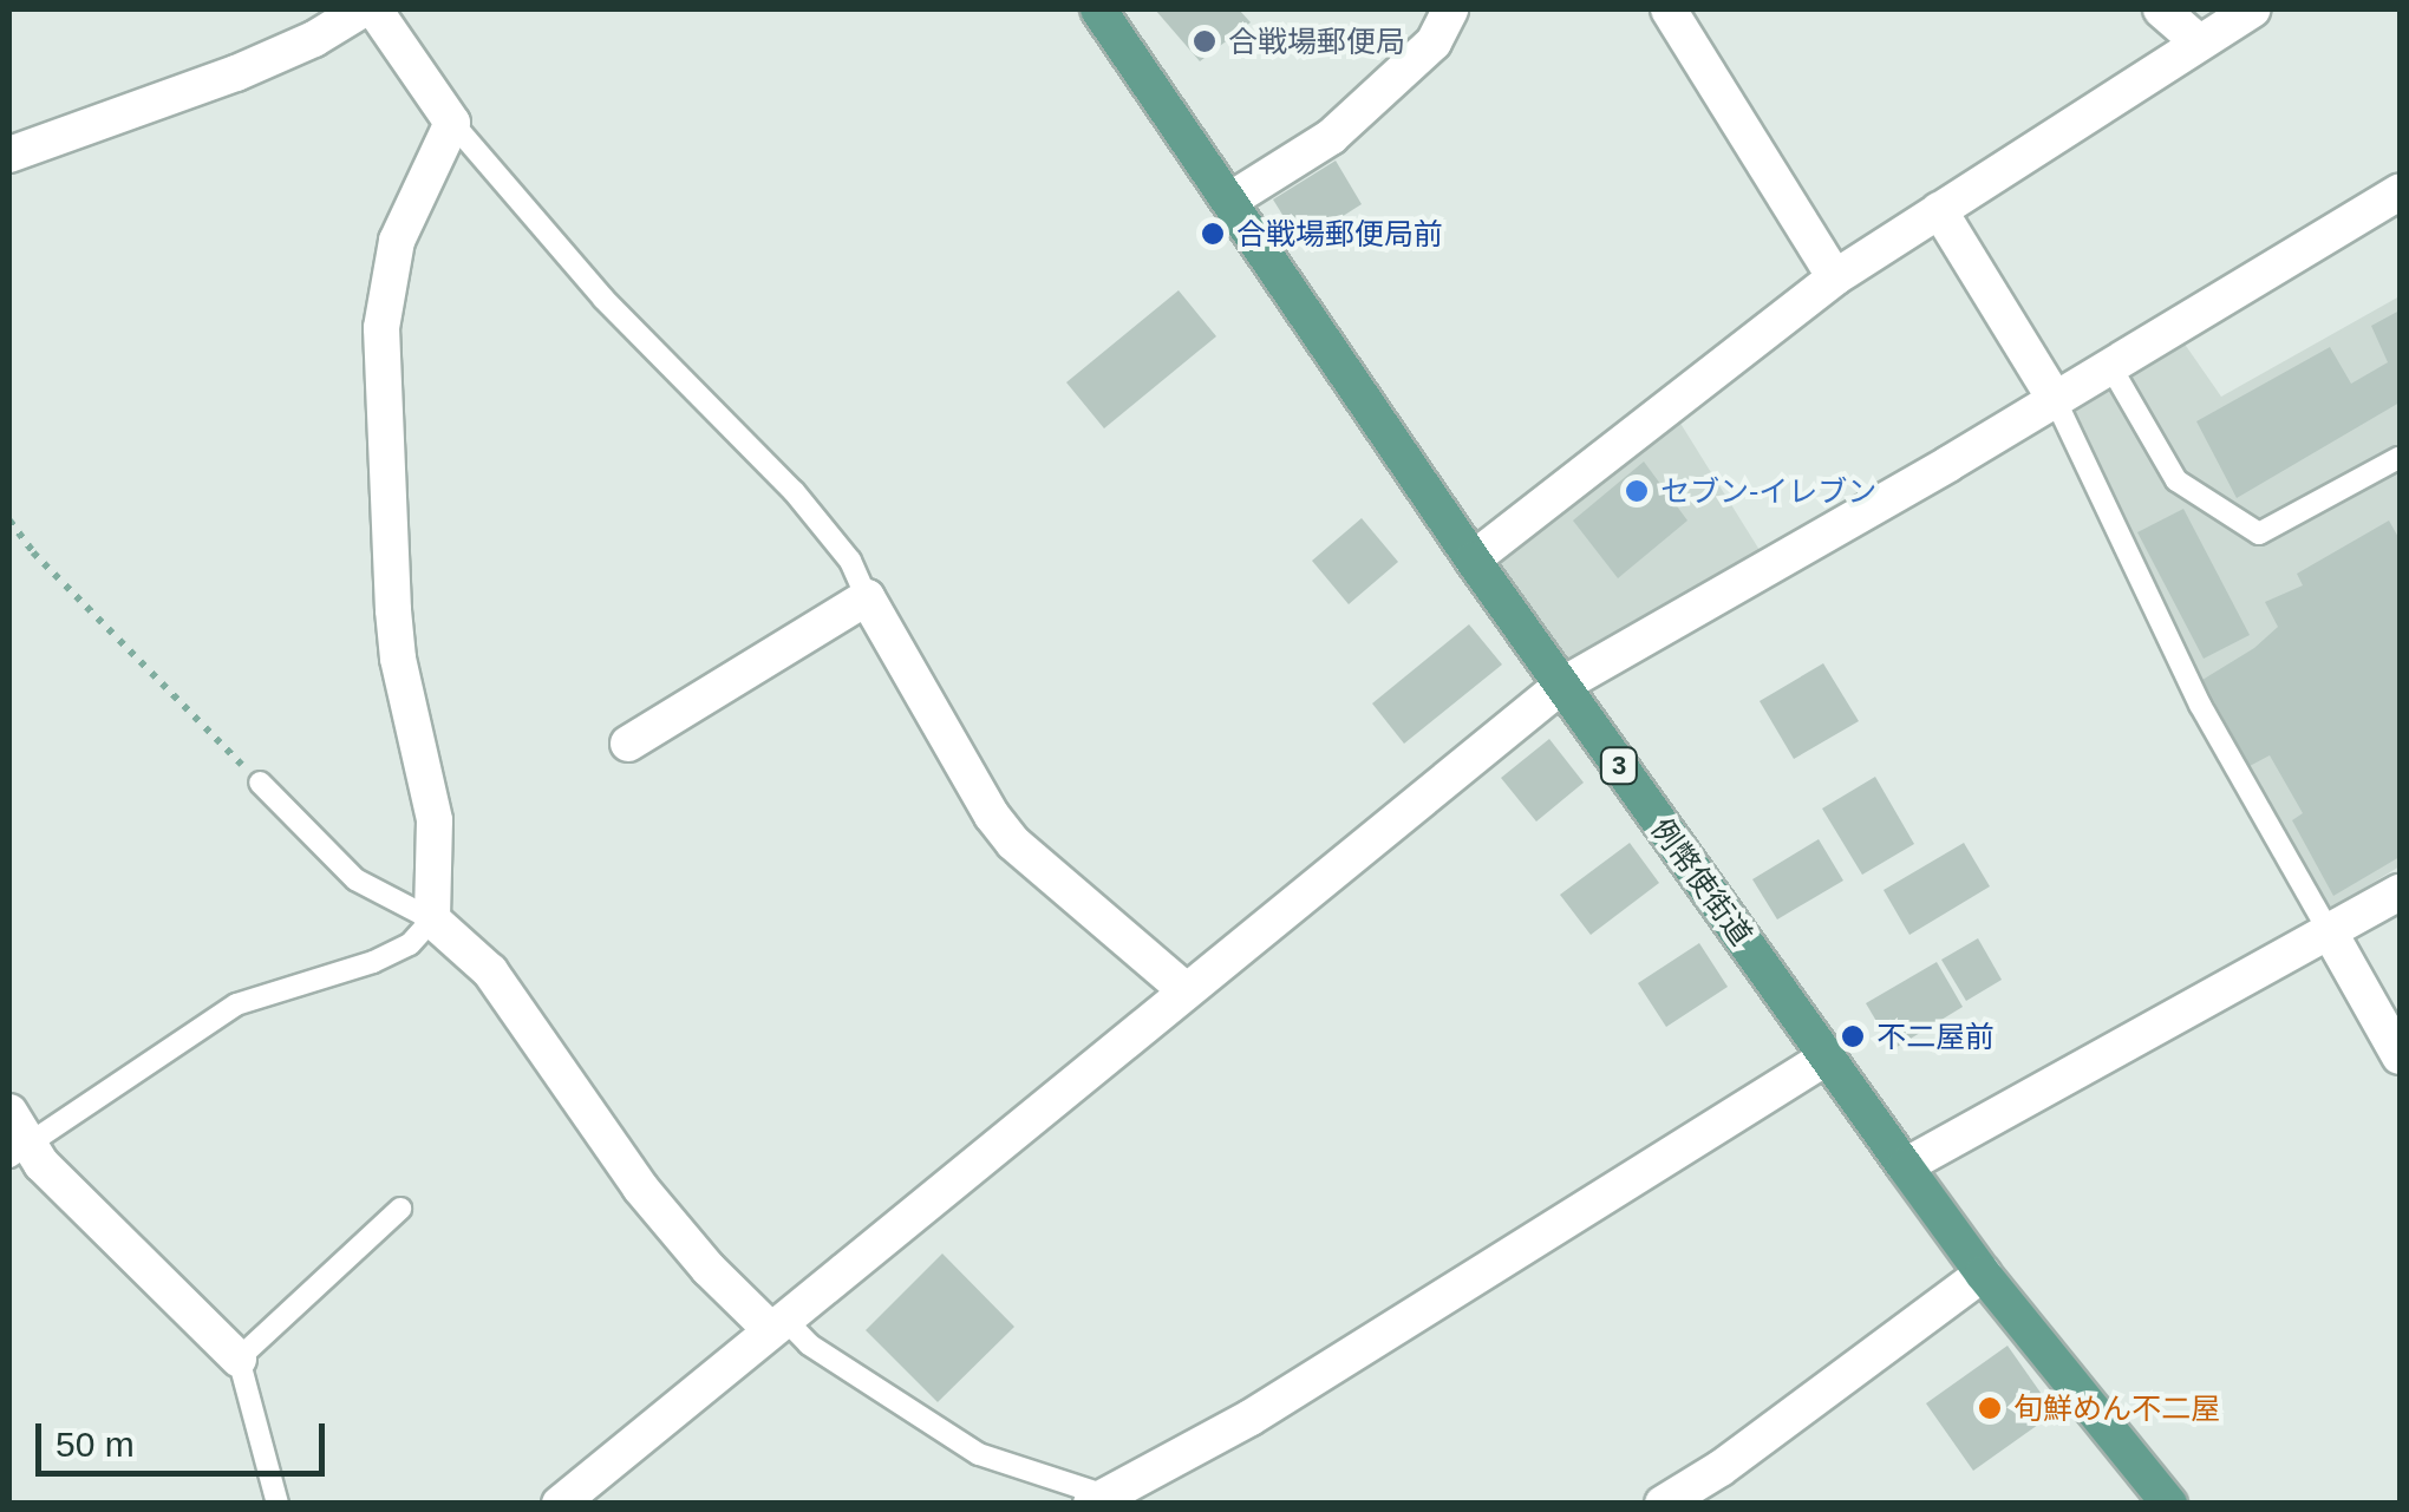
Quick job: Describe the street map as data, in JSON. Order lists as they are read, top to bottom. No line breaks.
{"streets":{"main road":["3","例幣使街道"]},"places":["合戦場郵便局","合戦場郵便局前","セブン-イレブン","不二屋前","旬鮮めん不二屋"],"scale_bar":"50 m"}
